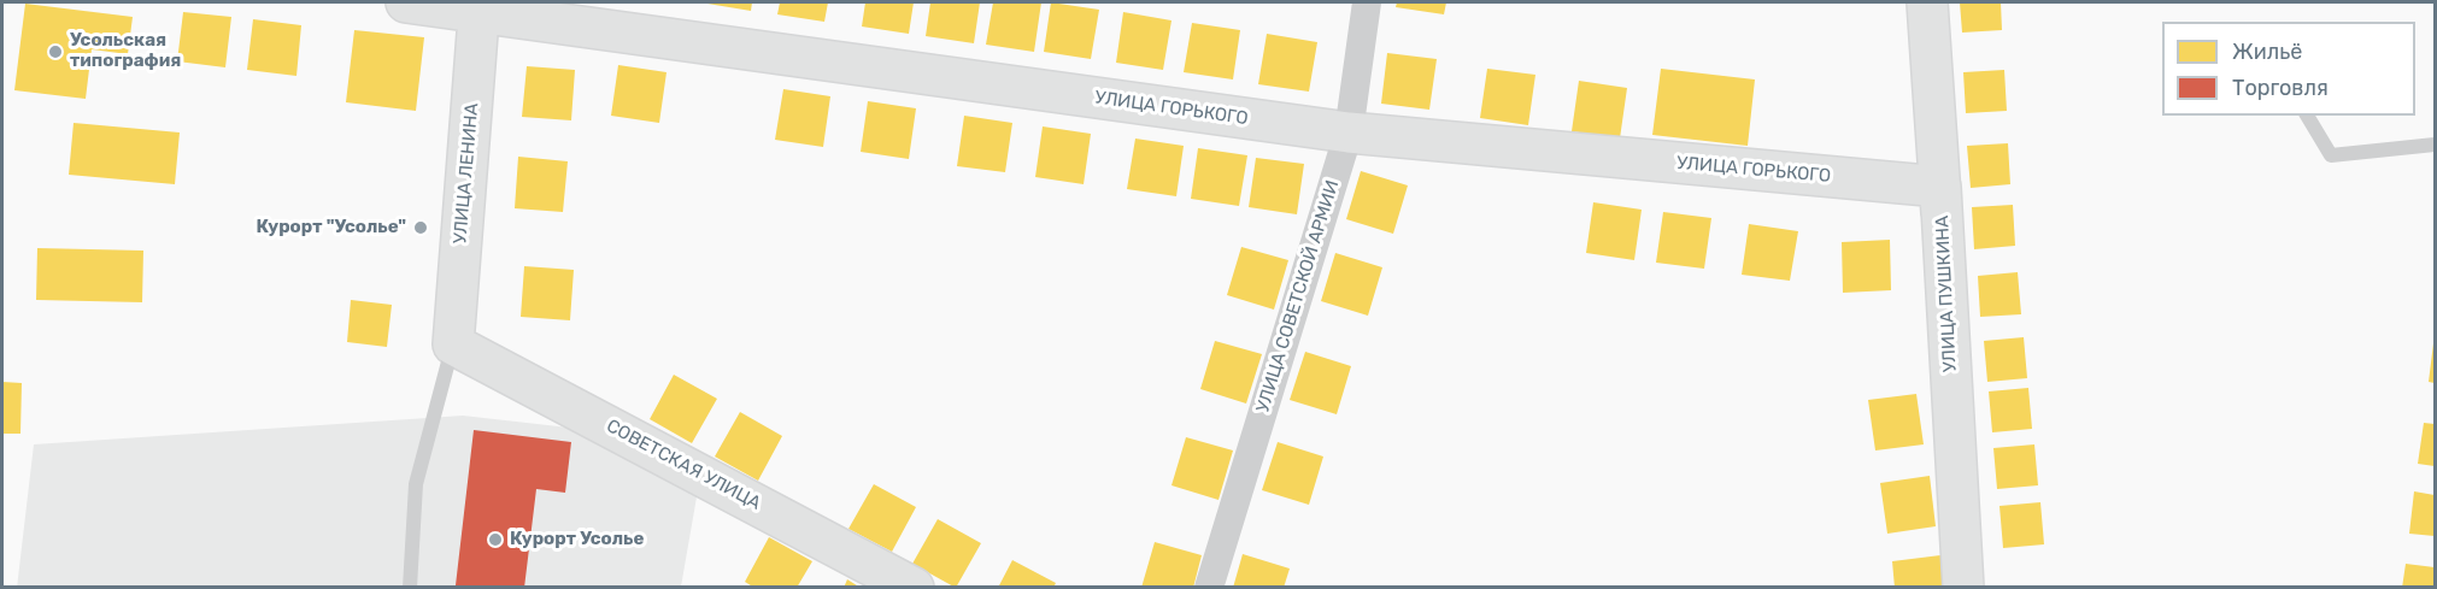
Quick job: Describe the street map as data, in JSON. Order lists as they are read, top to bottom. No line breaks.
{"streets":{"street":["УЛИЦА ГОРЬКОГО","УЛИЦА ЛЕНИНА","УЛИЦА ПУШКИНА","УЛИЦА СОВЕТСКОЙ АРМИИ","СОВЕТСКАЯ УЛИЦА"]},"crossings":[["УЛИЦА ГОРЬКОГО","УЛИЦА ЛЕНИНА"],["УЛИЦА ГОРЬКОГО","УЛИЦА ПУШКИНА"],["УЛИЦА ГОРЬКОГО","УЛИЦА СОВЕТСКОЙ АРМИИ"],["УЛИЦА ЛЕНИНА","СОВЕТСКАЯ УЛИЦА"]],"places":["Усольская типография","Курорт \"Усолье\"","Курорт Усолье"],"legend":["Жильё","Торговля"]}
